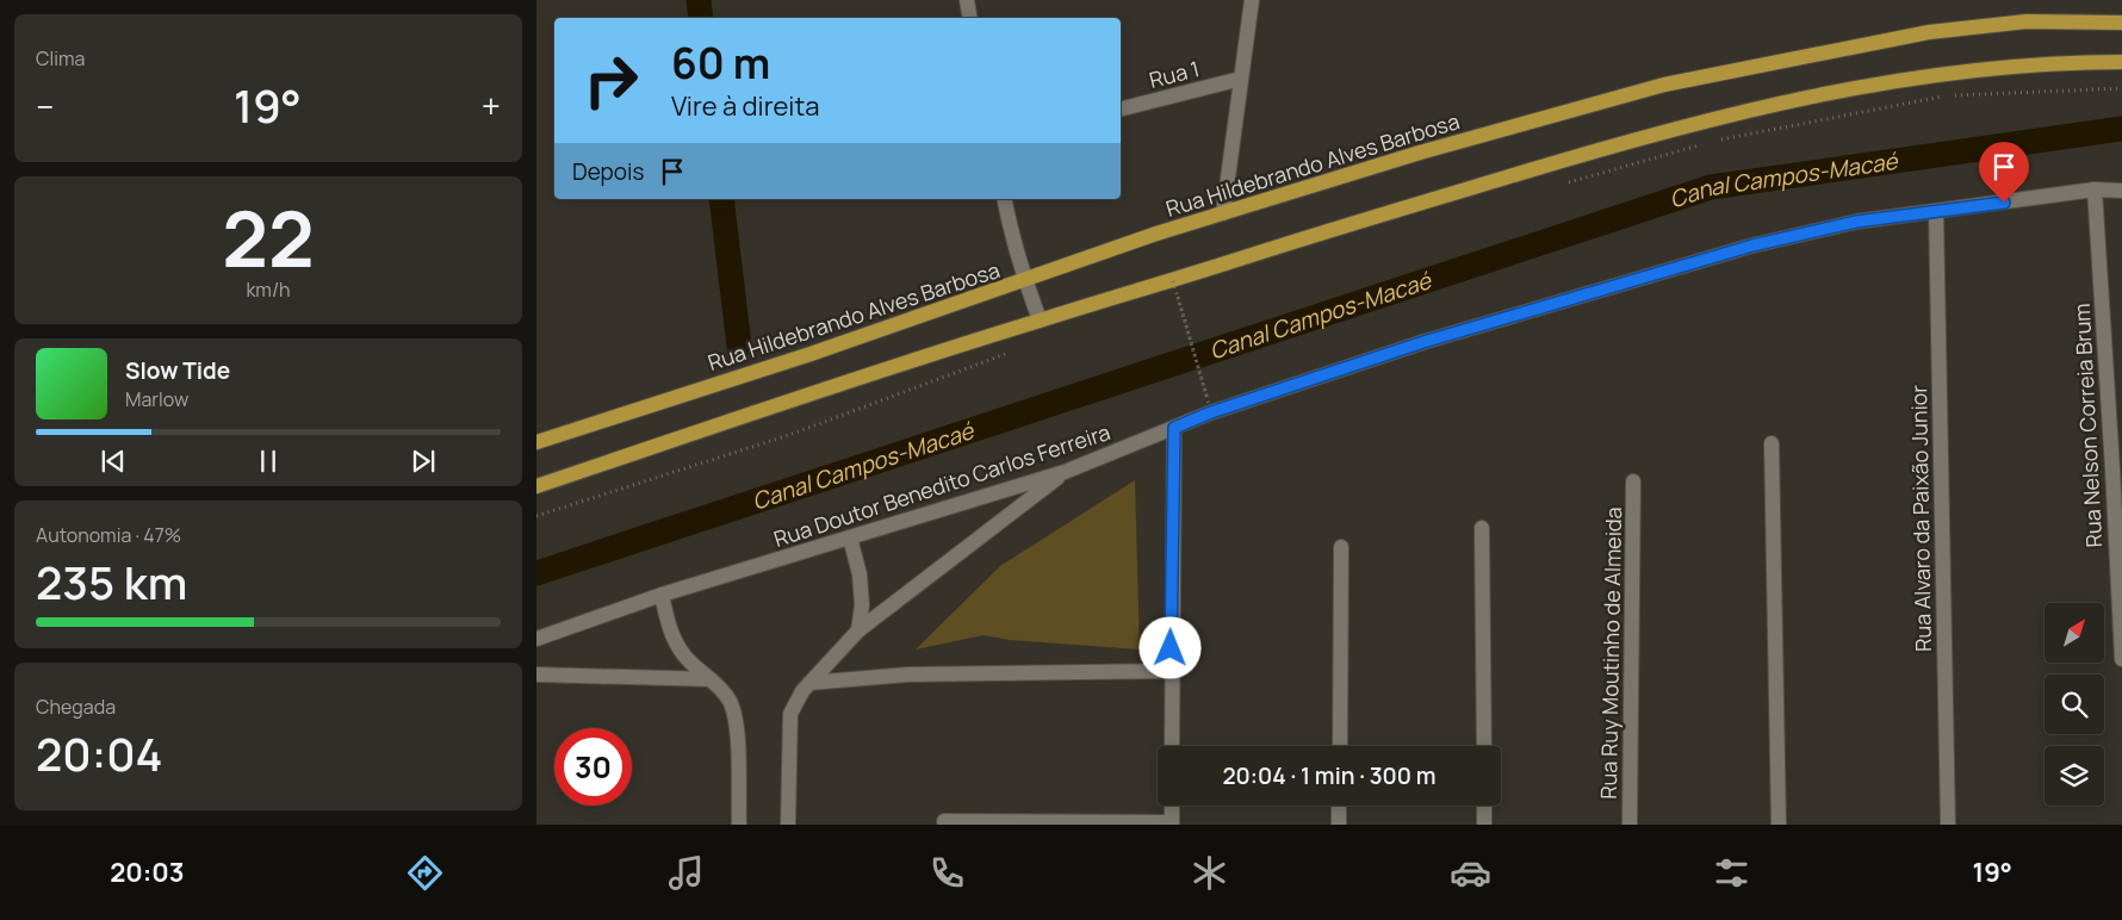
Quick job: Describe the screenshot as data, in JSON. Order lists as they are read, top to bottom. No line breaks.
{"streets":{"main road":["Rua Hildebrando Alves Barbosa"],"street":["Rua 1","Rua Nelson Correia Brum","Rua Doutor Benedito Carlos Ferreira","Rua Alvaro da Paixão Junior","Rua Ruy Moutinho de Almeida"]},"crossings":[["Rua Nelson Correia Brum","Rua Doutor Benedito Carlos Ferreira"],["Rua Doutor Benedito Carlos Ferreira","Rua Alvaro da Paixão Junior"]],"water":["Canal Campos-Macaé"],"north":"top right","page":{"tile":["Clima",["22","km/h"],["Autonomia · 47%","235 km"],["Chegada","20:04"]],"turn":["60 m","Vire à direita"],"heat":["−","19°","+"],"then":"Depois","song":["Slow Tide","Marlow"],"limit":"30","trip":"20:04 · 1 min · 300 m","tabs":["20:03","19°"]}}
